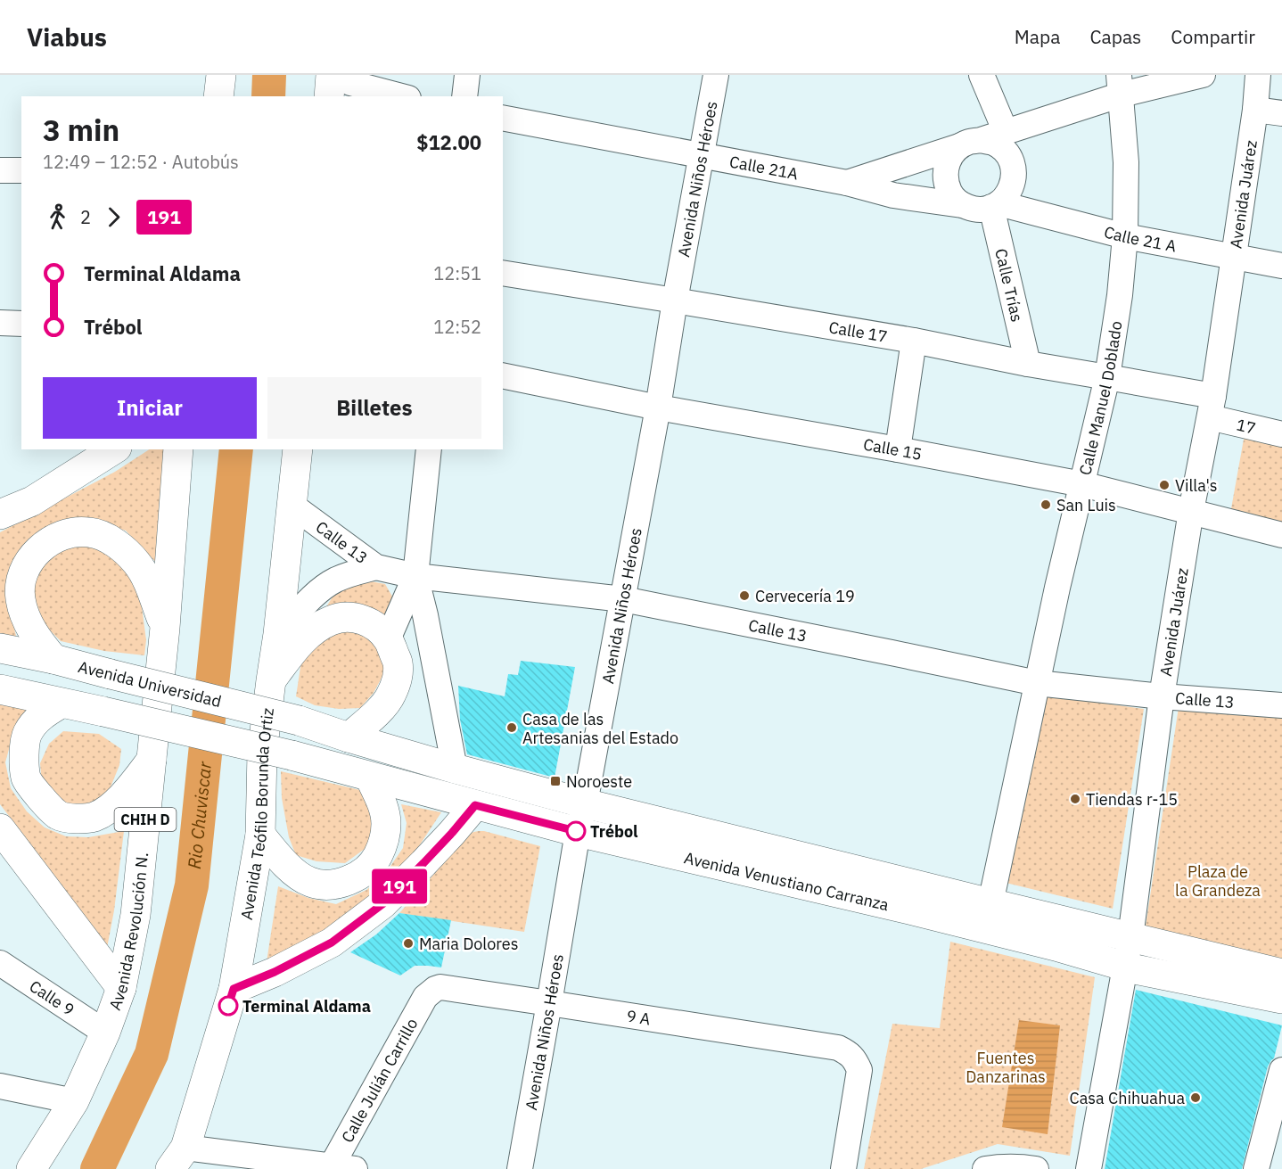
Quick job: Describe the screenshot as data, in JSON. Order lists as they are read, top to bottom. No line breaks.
{"streets":{"main road":["Avenida Universidad","Avenida Teófilo Borunda Ortiz","CHIH D","Avenida Venustiano Carranza","Avenida Revolución N."],"street":["Calle 21A","Avenida Niños Héroes","Avenida Juárez","Calle 21 A","Calle Trías","Calle 17","Calle Manuel Doblado","17","Calle 15","Calle 13","Calle 9","9 A","Calle Julián Carrillo"]},"crossings":[["Calle 21A","Avenida Niños Héroes"],["Calle 21A","Calle 21 A"],["Calle 21A","Calle Trías"],["Avenida Niños Héroes","Calle 17"],["Avenida Niños Héroes","Calle 15"],["Avenida Niños Héroes","Calle 13"],["Avenida Niños Héroes","Avenida Venustiano Carranza"],["Avenida Niños Héroes","9 A"],["Avenida Juárez","Calle 21 A"],["Avenida Juárez","Calle 17"],["Avenida Juárez","17"],["Avenida Juárez","Calle 15"],["Avenida Juárez","Calle 13"],["Avenida Juárez","Avenida Venustiano Carranza"],["Calle 21 A","Calle Trías"],["Calle 21 A","Calle Manuel Doblado"],["Calle Trías","Calle 17"],["Calle 17","Calle Manuel Doblado"],["Calle 17","17"],["Calle Manuel Doblado","Calle 15"],["Calle Manuel Doblado","Calle 13"],["Calle Manuel Doblado","Avenida Venustiano Carranza"],["Calle 13","Avenida Teófilo Borunda Ortiz"],["Avenida Universidad","Avenida Venustiano Carranza"],["Avenida Revolución N.","Calle 9"],["9 A","Calle Julián Carrillo"]],"water":["Rio Chuviscar"],"parks":["Plaza de la Grandeza","Fuentes Danzarinas"],"places":{"other":["Villa's","San Luis","Cervecería 19","Casa de las Artesanias del Estado","Tiendas r-15","Trébol","Maria Dolores","Terminal Aldama","Casa Chihuahua"],"transit":["Noroeste"]},"lines":["bus line 191"],"page":{"header":"Viabus","nav":["Mapa","Capas","Compartir"],"on_map":"191","heading":["3 min","12:49 – 12:52 · Autobús","$12.00"],"legs":["2","191"],"list":[{"name":"Terminal Aldama","value":"12:51"},{"name":"Trébol","value":"12:52"}],"buttons":["Iniciar","Billetes"]}}
